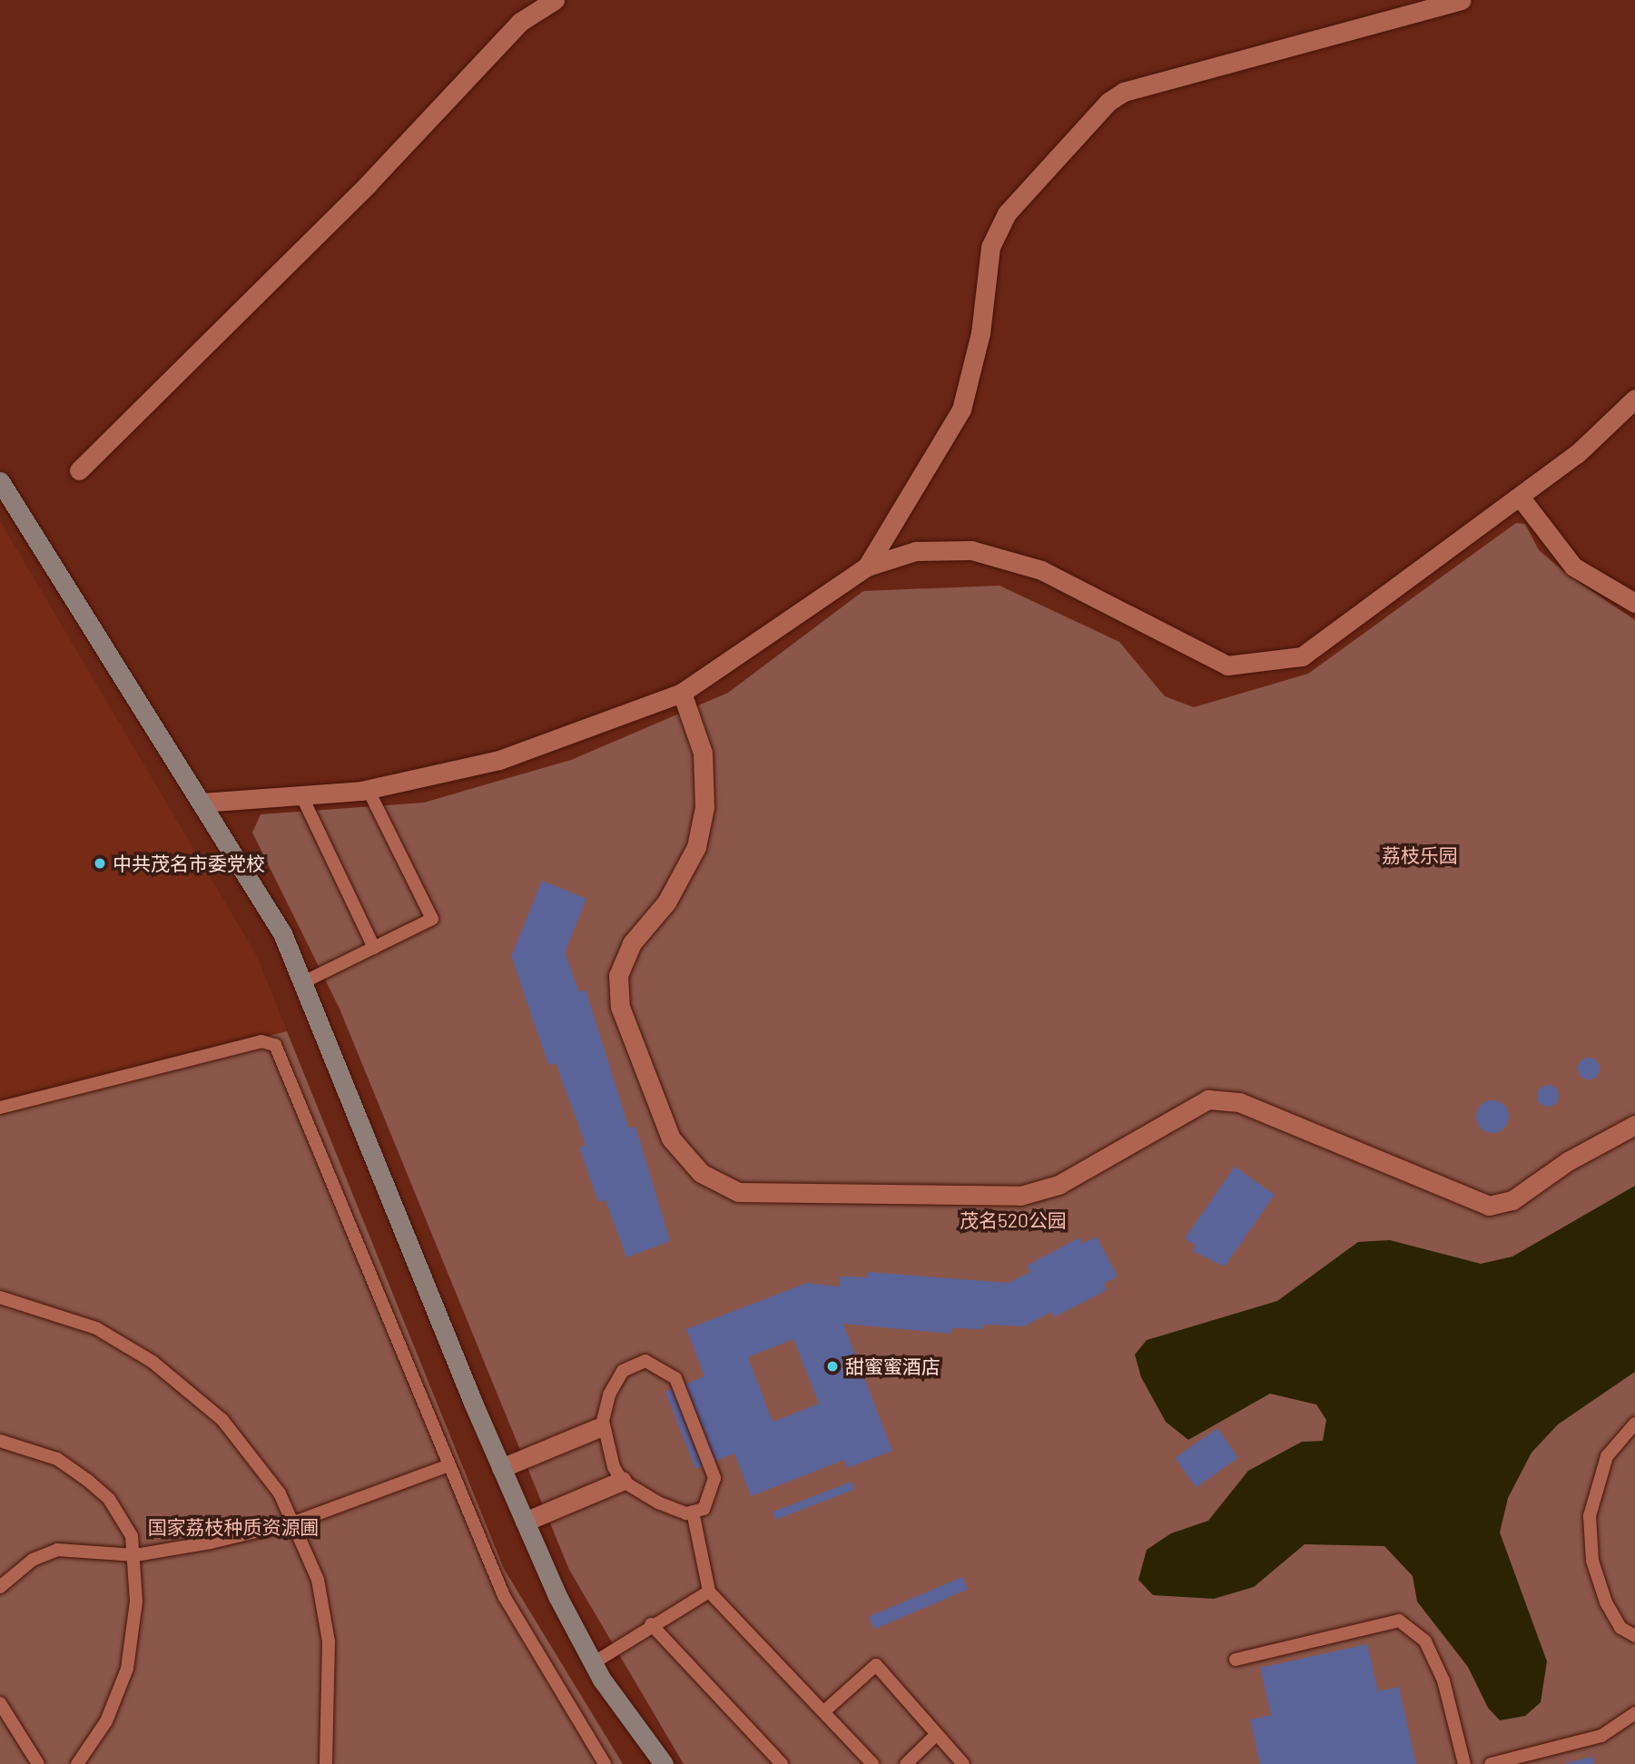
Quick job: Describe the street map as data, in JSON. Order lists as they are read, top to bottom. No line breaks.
{"parks":["荔枝乐园","茂名520公园","国家荔枝种质资源圃"],"places":["中共茂名市委党校","甜蜜蜜酒店"]}
